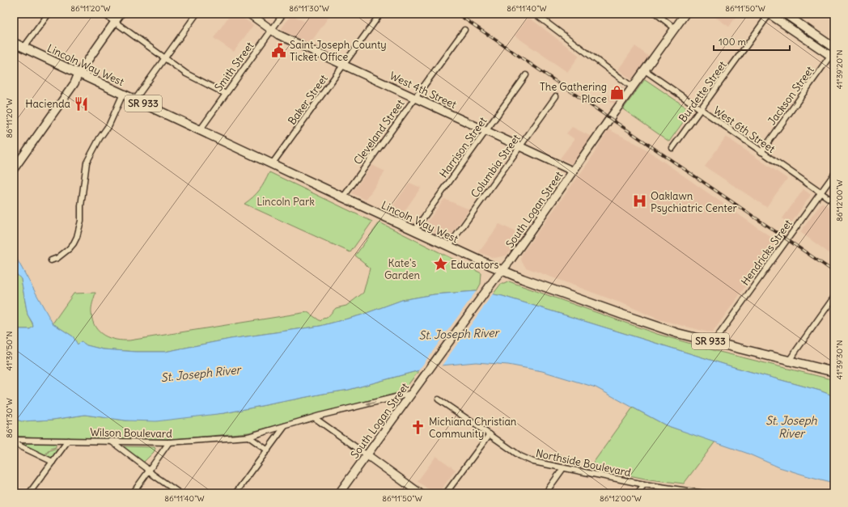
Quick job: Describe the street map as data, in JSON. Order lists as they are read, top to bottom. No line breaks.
{"streets":{"main road":["Lincoln Way West","SR 933"],"street":["Smith Street","West 4th Street","Burdette Street","Jackson Street","Baker Street","West 6th Street","Cleveland Street","Harrison Street","Columbia Street","South Logan Street","Hendricks Street","Wilson Boulevard","Northside Boulevard"]},"crossings":[["Lincoln Way West","Smith Street"],["Lincoln Way West","Baker Street"],["Lincoln Way West","Cleveland Street"],["Lincoln Way West","Harrison Street"],["Lincoln Way West","Columbia Street"],["Lincoln Way West","South Logan Street"],["Lincoln Way West","Hendricks Street"],["Smith Street","West 4th Street"],["West 4th Street","Baker Street"],["West 4th Street","Cleveland Street"],["West 4th Street","Harrison Street"],["West 4th Street","Columbia Street"],["West 4th Street","South Logan Street"],["Burdette Street","West 6th Street"],["Jackson Street","West 6th Street"],["West 6th Street","South Logan Street"],["West 6th Street","Hendricks Street"],["South Logan Street","Wilson Boulevard"]],"water":["St. Joseph River"],"parks":["Lincoln Park","Kate's Garden"],"places":{"public building":["Saint Joseph County Ticket Office"],"shop":["The Gathering Place"],"restaurant":["Hacienda"],"hospital":["Oaklawn Psychiatric Center"],"place":["Educators"],"church":["Michiana Christian Community"]},"scale_bar":"100 m","coordinates":["86°11'20\"W","86°11'30\"W","86°11'40\"W","86°11'50\"W","41°39'20\"N","86°12'00\"W","41°39'50\"N","41°39'30\"N"]}
